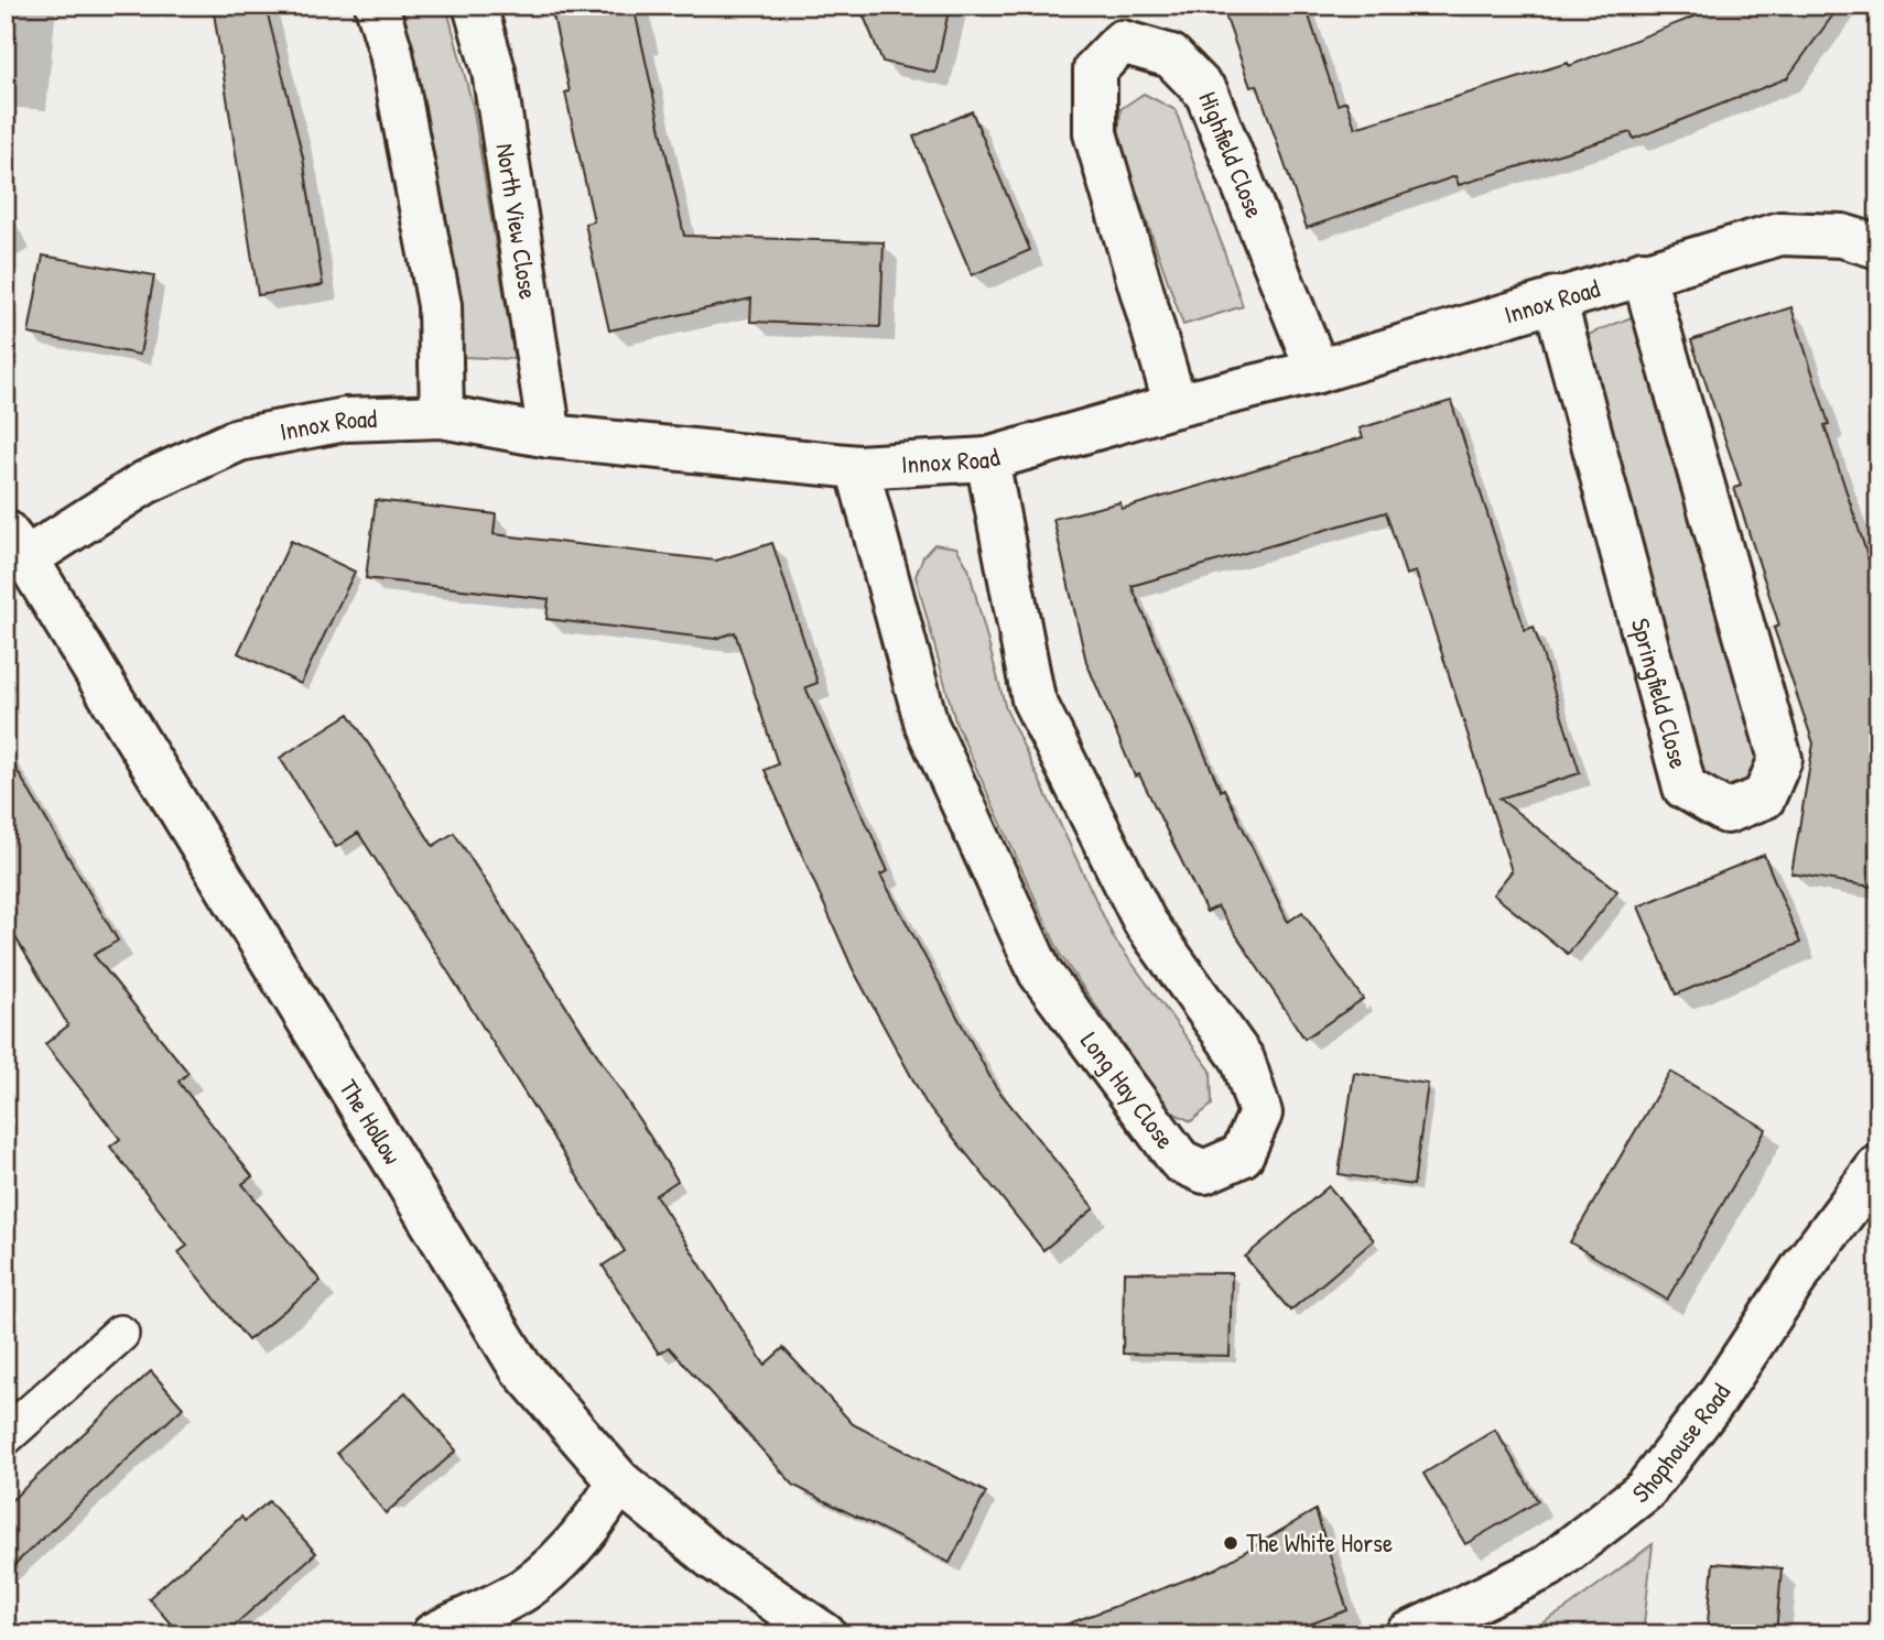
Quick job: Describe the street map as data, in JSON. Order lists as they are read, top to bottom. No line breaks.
{"streets":{"street":["Highfield Close","North View Close","Innox Road","Springfield Close","Long Hay Close","The Hollow","Shophouse Road"]},"crossings":[["Highfield Close","Innox Road"],["North View Close","Innox Road"],["Innox Road","Springfield Close"],["Innox Road","Long Hay Close"],["Innox Road","The Hollow"]],"places":["The White Horse"]}
